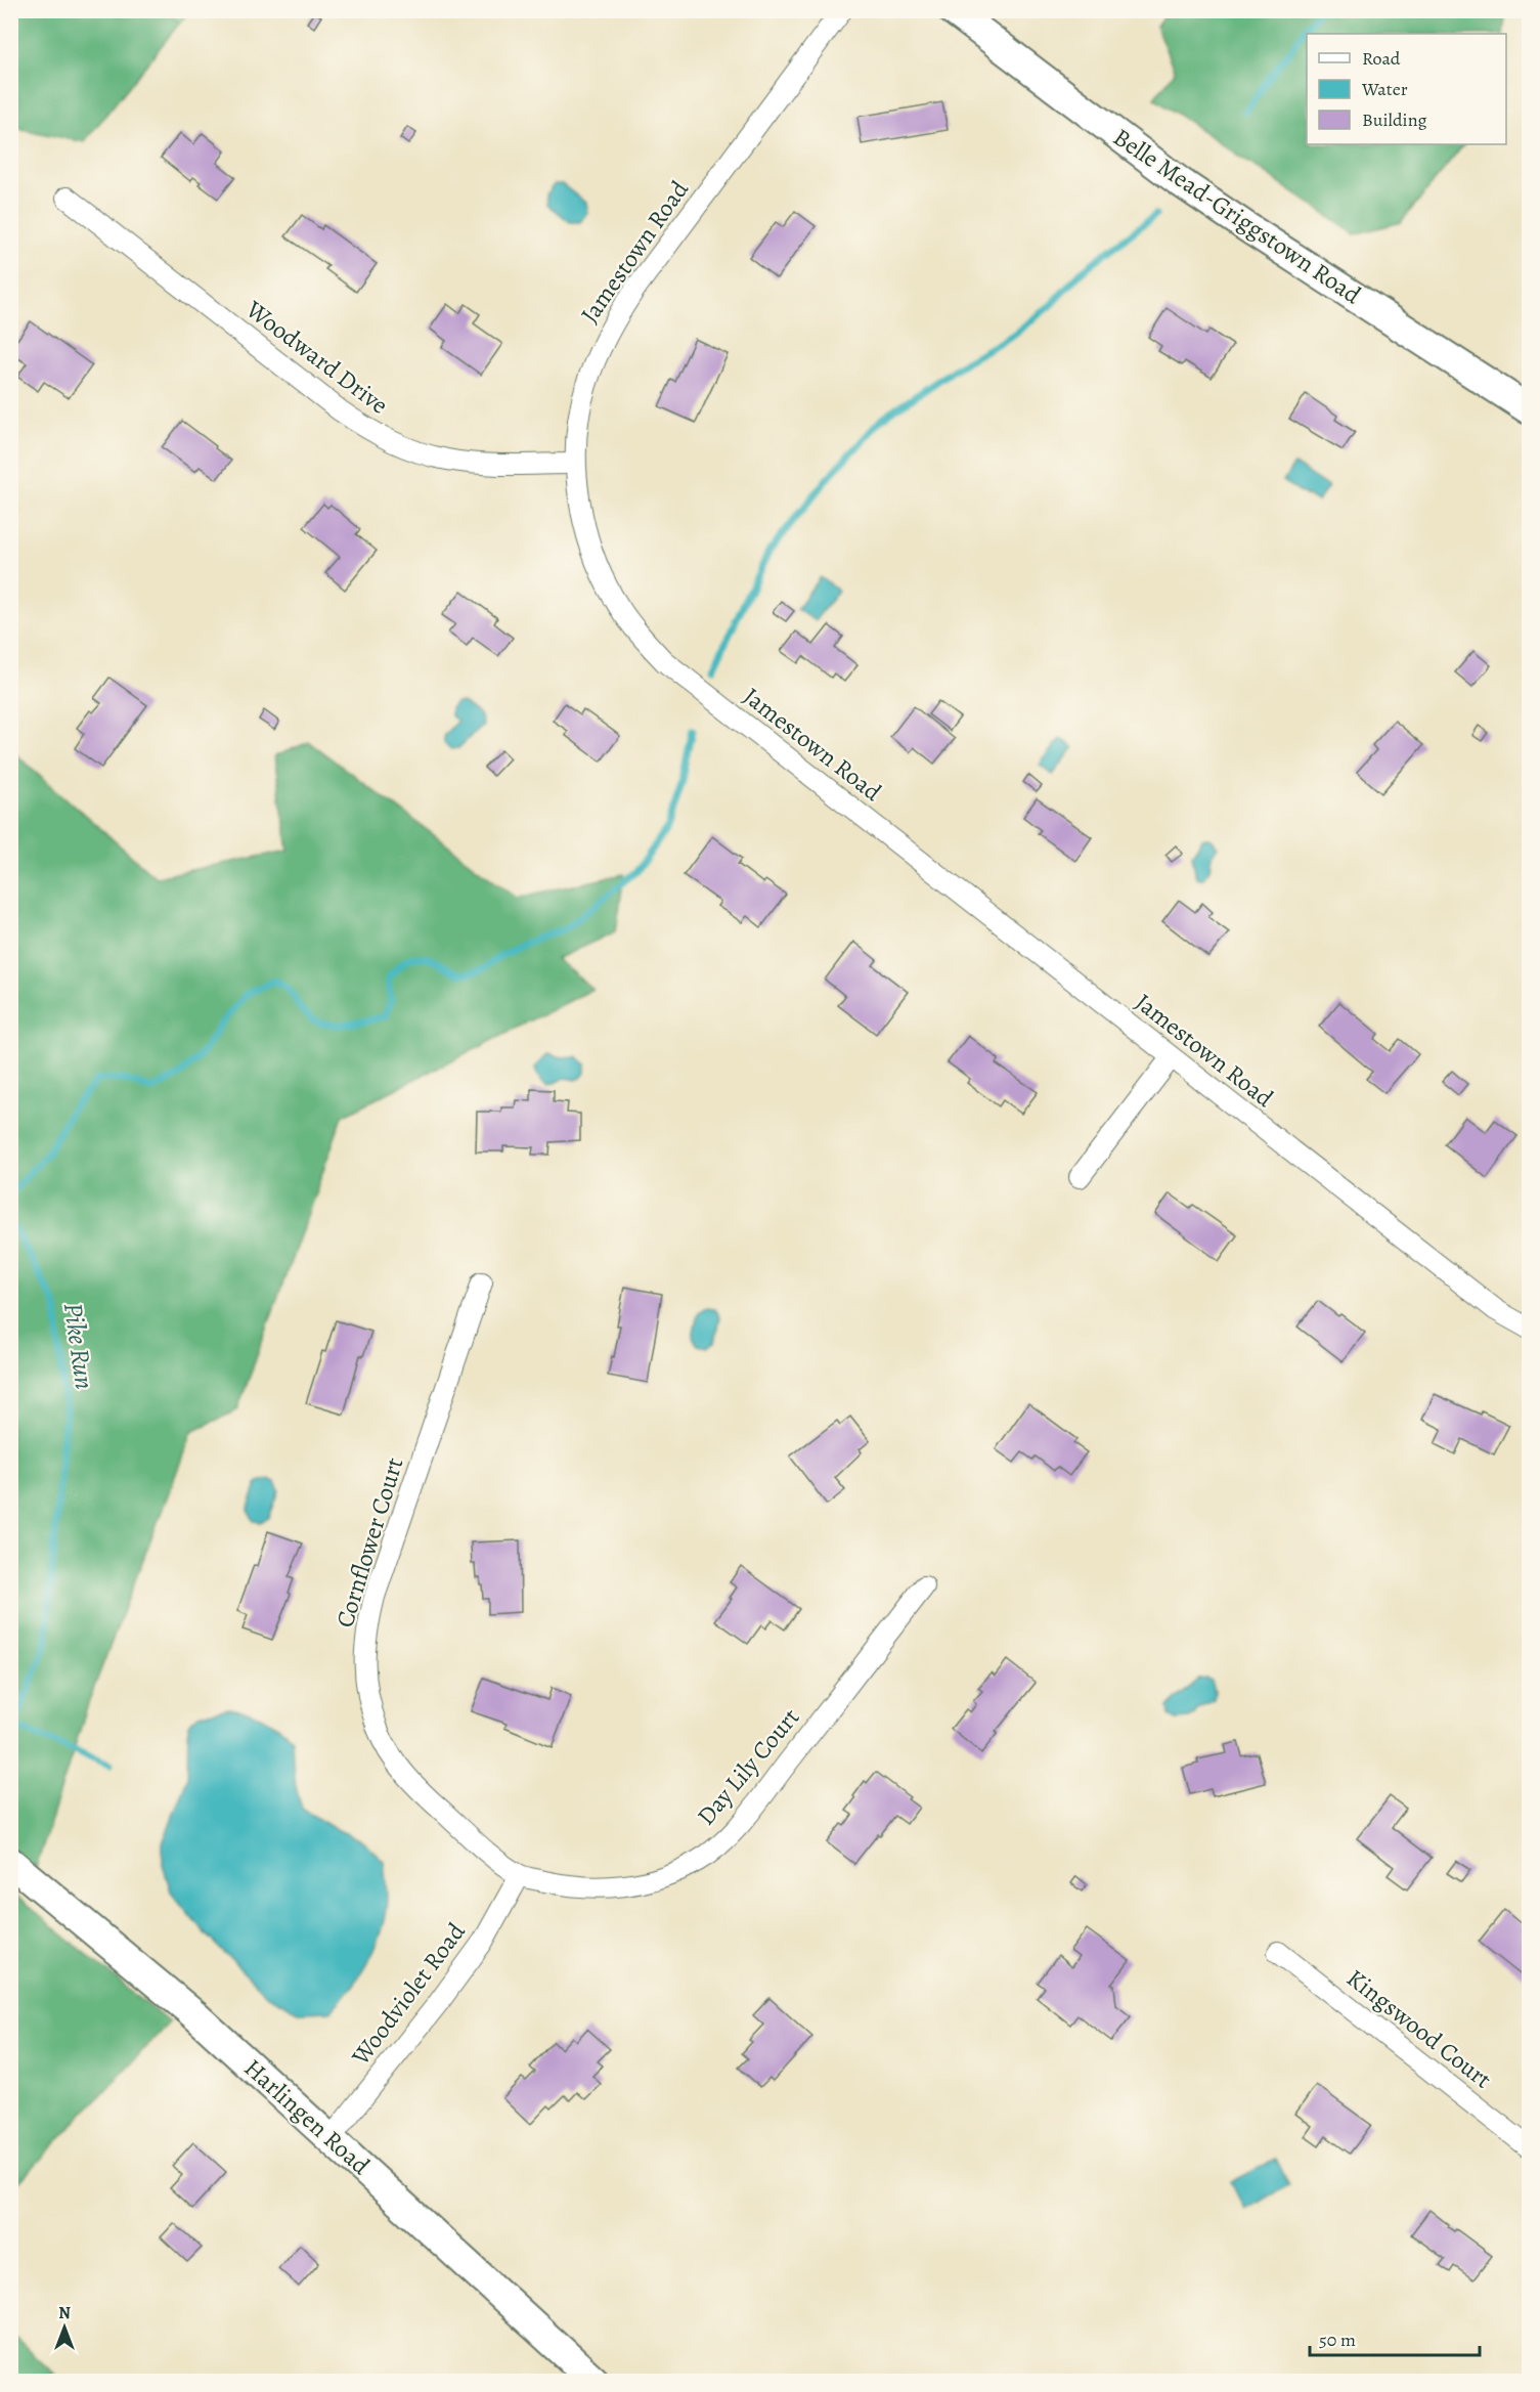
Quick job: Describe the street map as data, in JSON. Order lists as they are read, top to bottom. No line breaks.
{"streets":{"street":["Belle Mead-Griggstown Road","Jamestown Road","Woodward Drive","Cornflower Court","Day Lily Court","Woodviolet Road","Kingswood Court","Harlingen Road"]},"crossings":[["Jamestown Road","Woodward Drive"],["Cornflower Court","Day Lily Court"],["Cornflower Court","Woodviolet Road"],["Day Lily Court","Woodviolet Road"],["Woodviolet Road","Harlingen Road"]],"water":["Pike Run"],"legend":["Road","Water","Building"],"scale_bar":"50 m","north":"top"}
